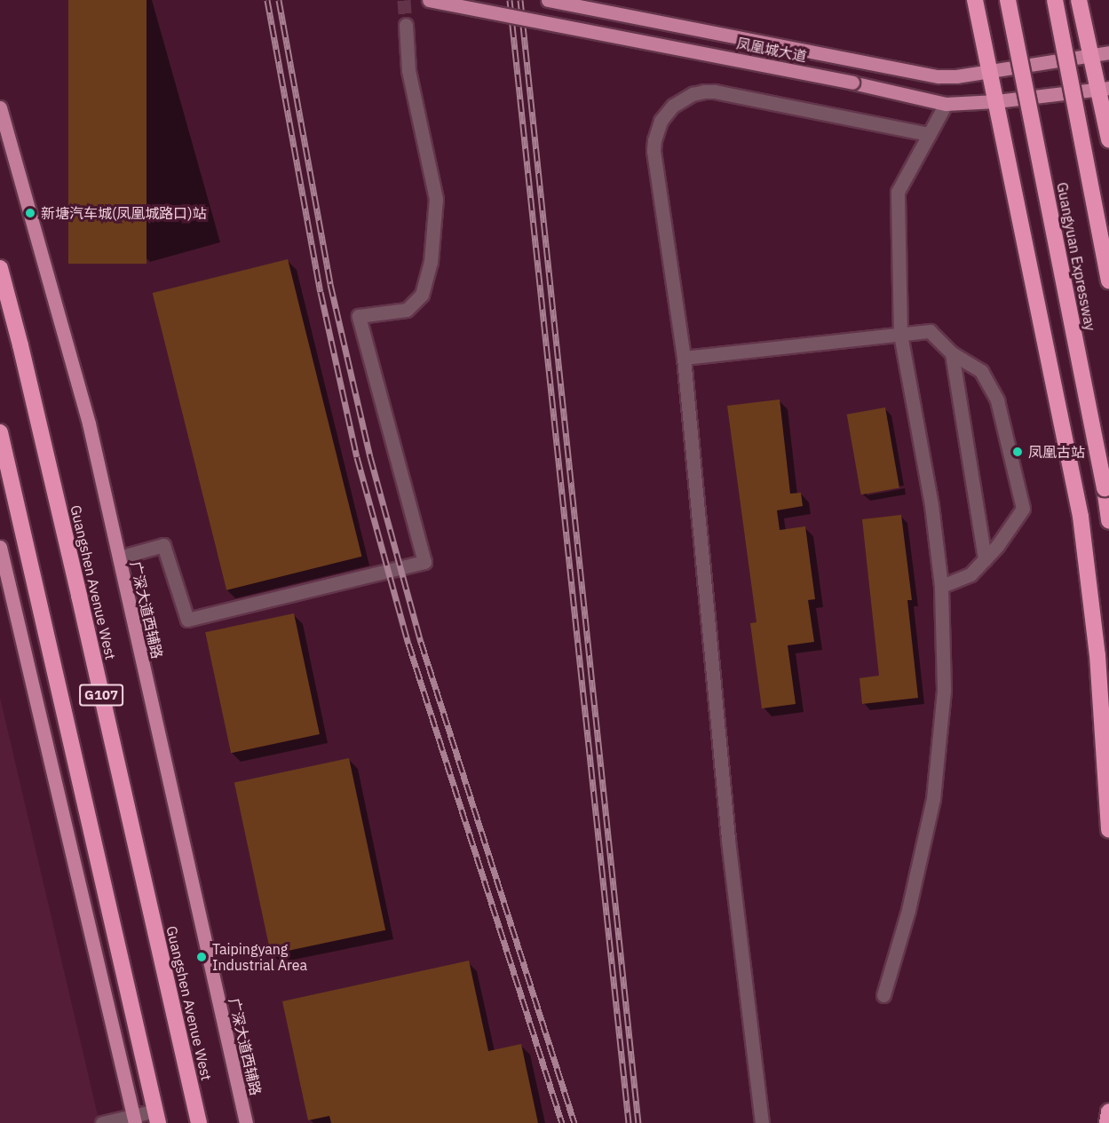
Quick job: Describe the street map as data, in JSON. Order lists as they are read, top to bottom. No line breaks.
{"streets":{"highway":["Guangyuan Expressway","Guangshen Avenue West","G107"],"main road":["凤凰城大道","广深大道西辅路"]},"places":["新塘汽车城(凤凰城路口)站","凤凰古站","Taipingyang Industrial Area"]}
